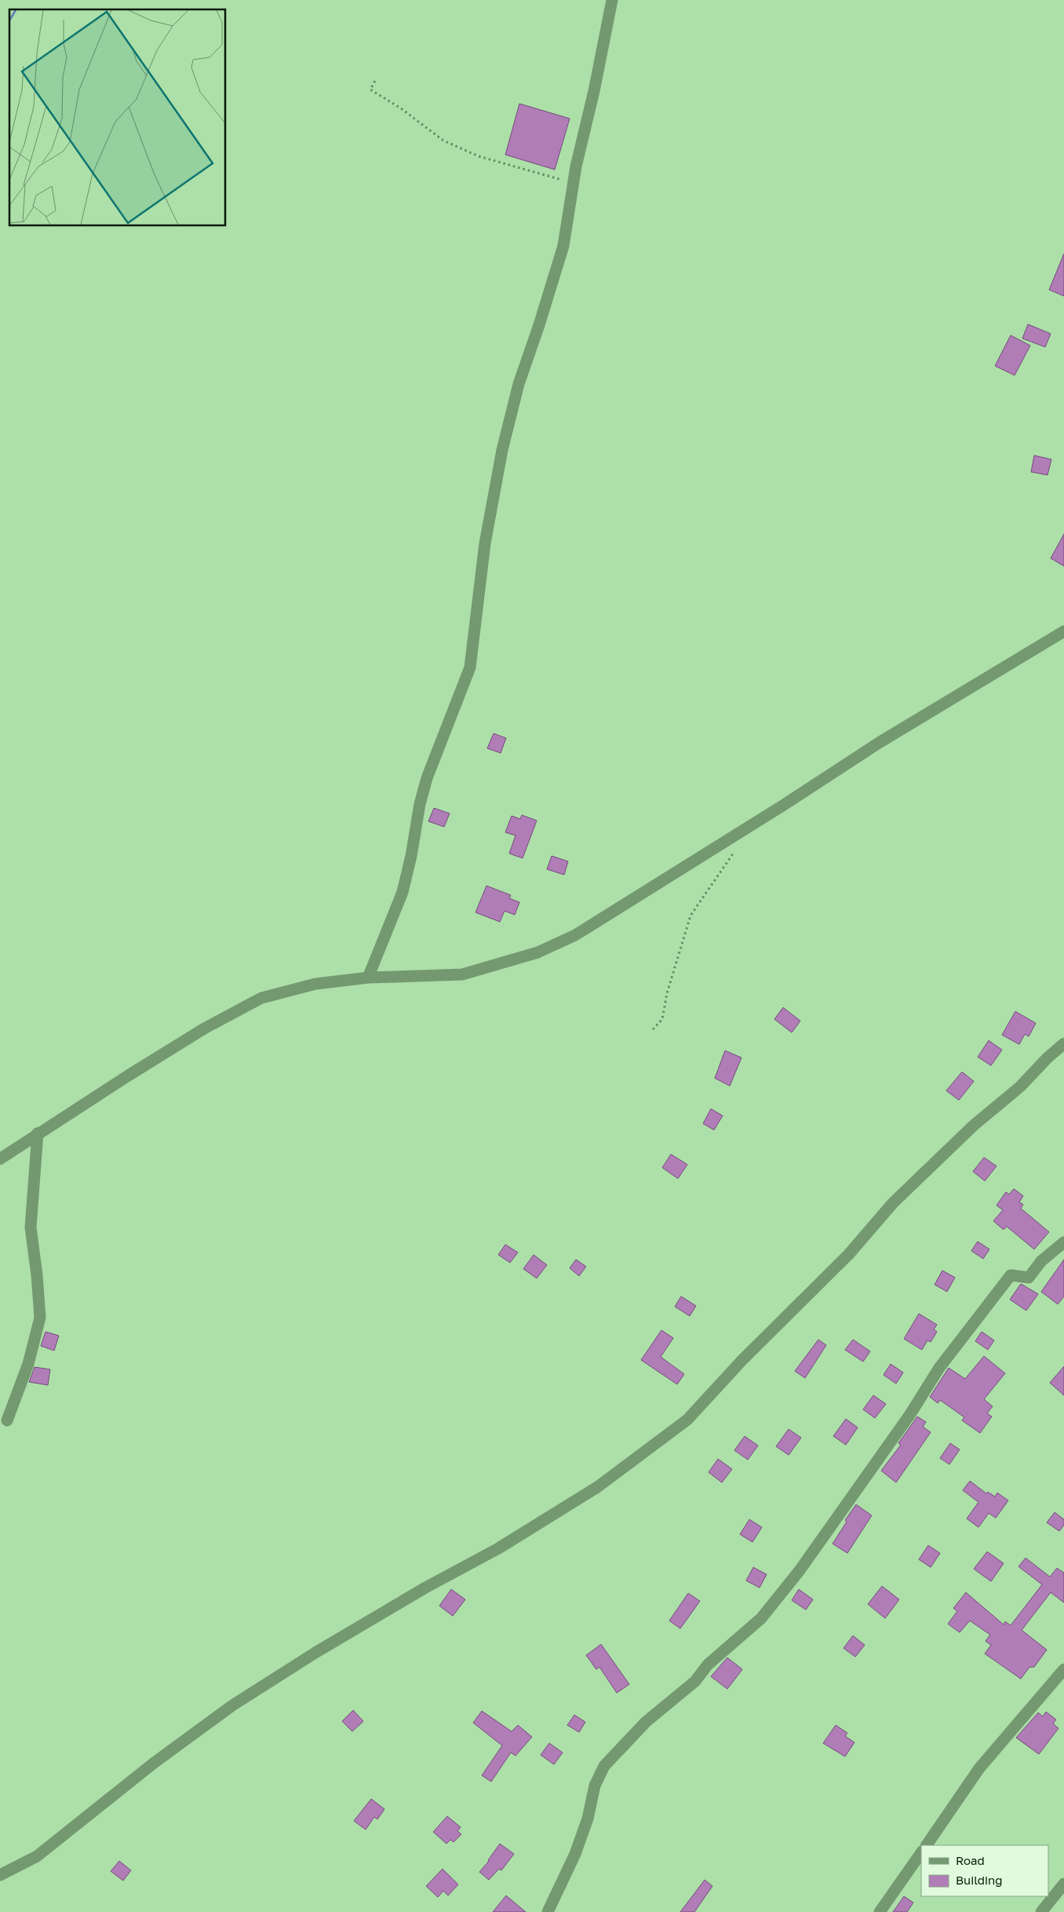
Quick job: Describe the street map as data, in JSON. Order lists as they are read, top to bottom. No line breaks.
{"legend":["Road","Building"]}
